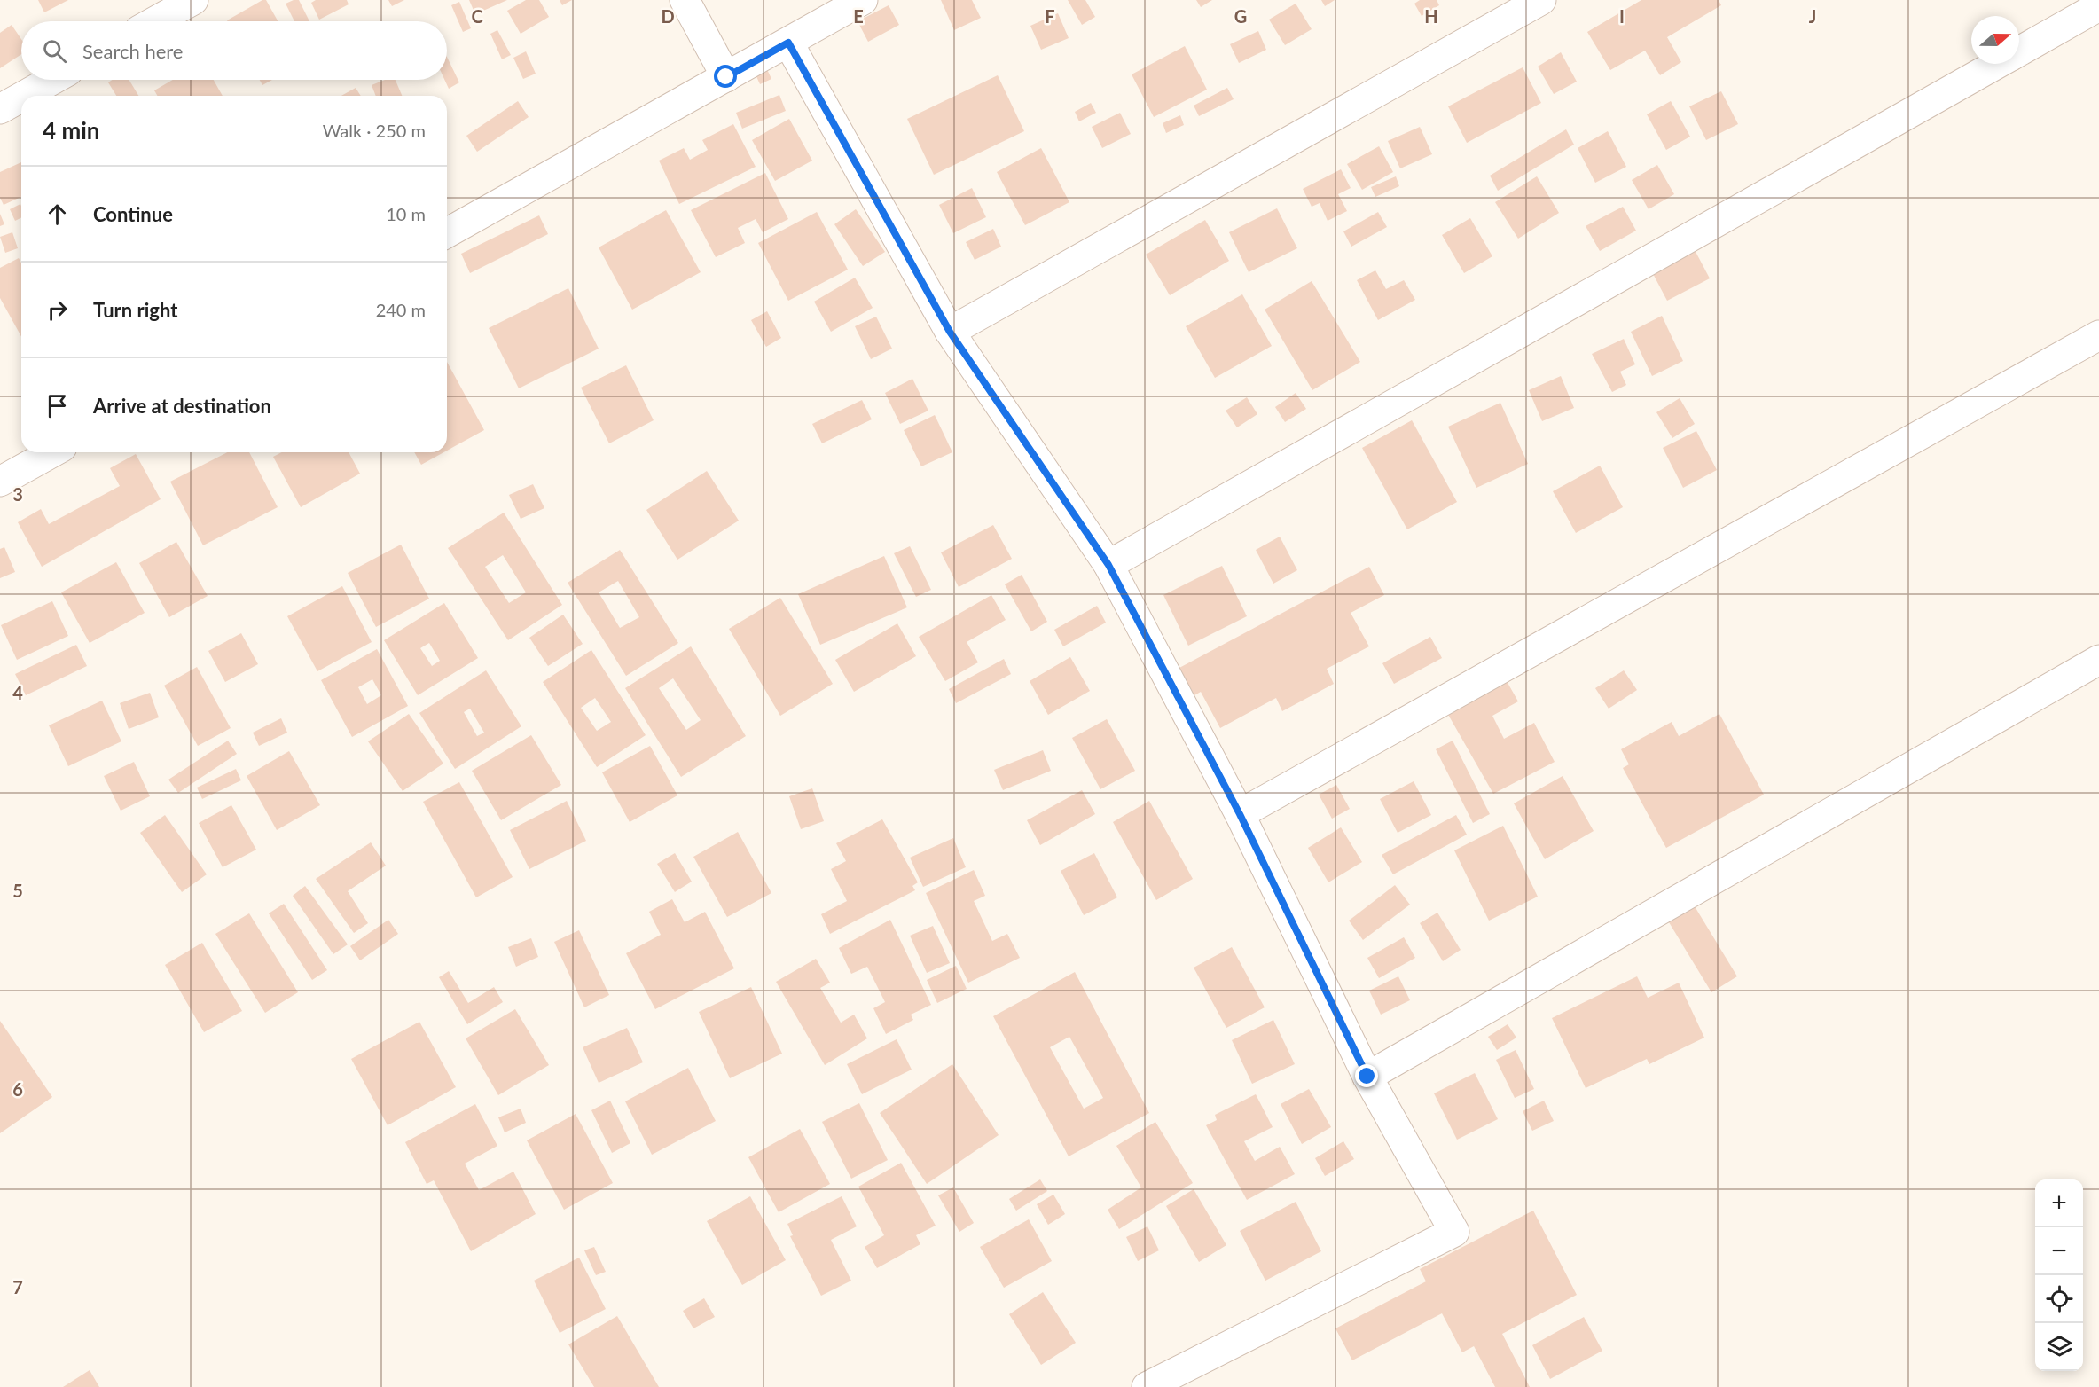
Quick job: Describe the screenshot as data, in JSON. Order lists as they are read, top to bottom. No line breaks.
{"north":"right","page":{"search":"Search here","heading":["4 min","Walk · 250 m"],"list":[["Continue","10 m"],["Turn right","240 m"],"Arrive at destination"],"map_buttons":["+","−"]},"grid":{"columns":["C","D","E","F","G","H","I","J"],"rows":["3","4","5","6","7"]}}
